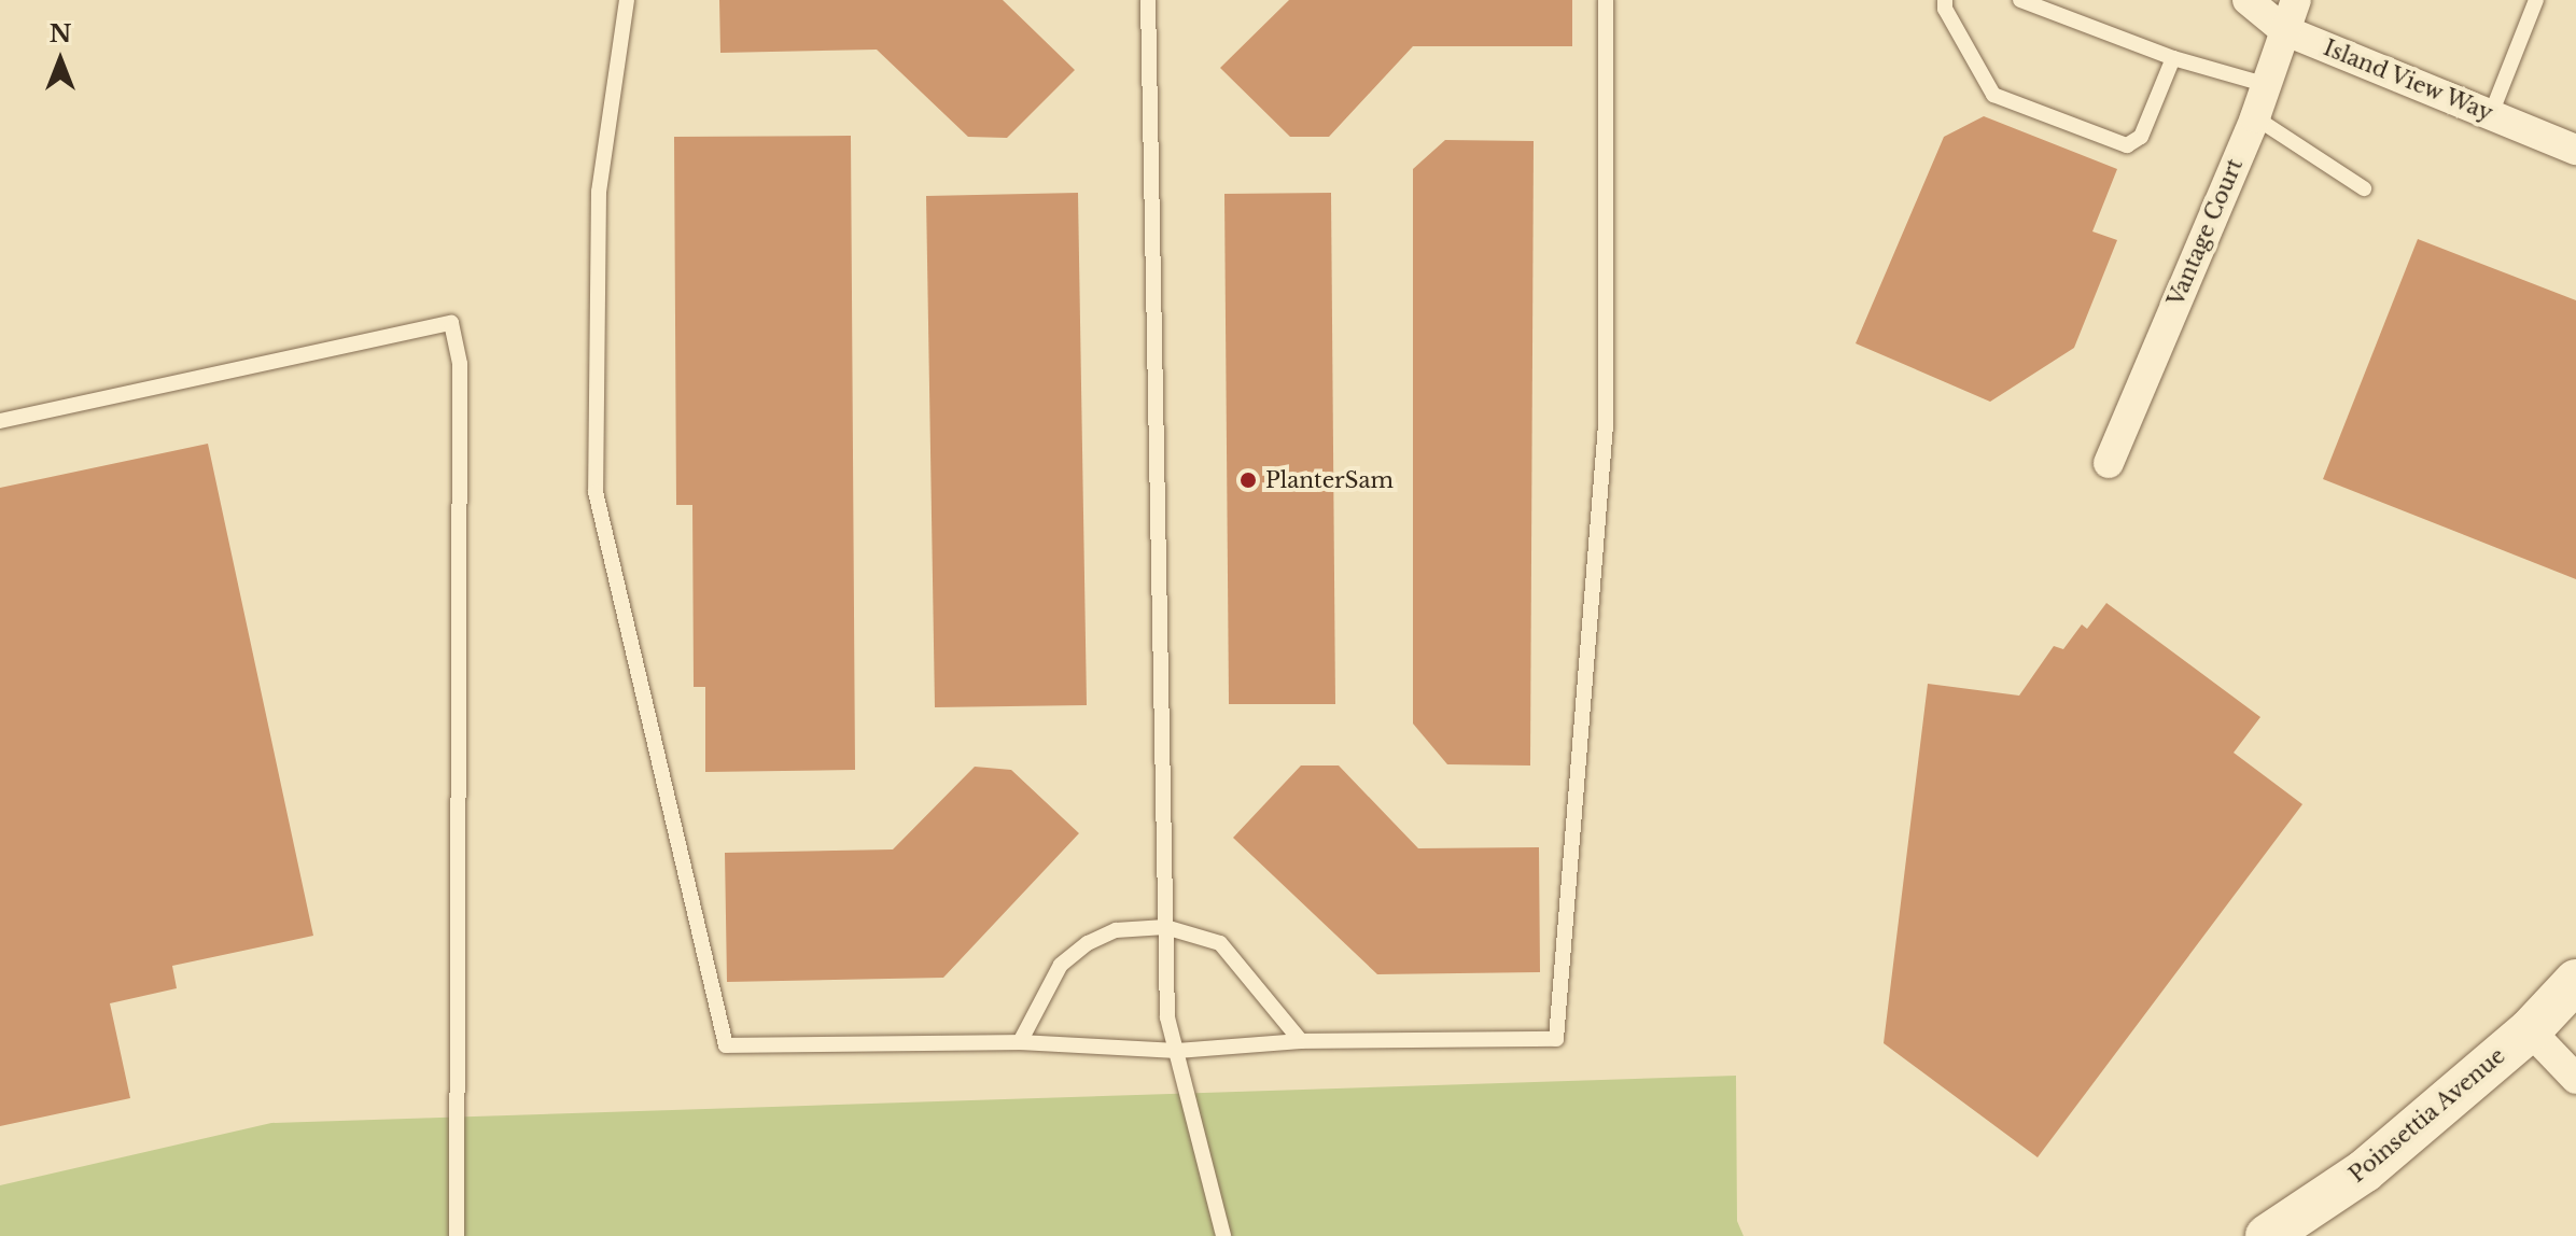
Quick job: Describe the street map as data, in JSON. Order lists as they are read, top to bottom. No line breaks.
{"streets":{"main road":["Poinsettia Avenue"],"street":["Island View Way","Vantage Court"]},"crossings":[["Island View Way","Vantage Court"]],"places":["PlanterSam"],"north":"top"}
